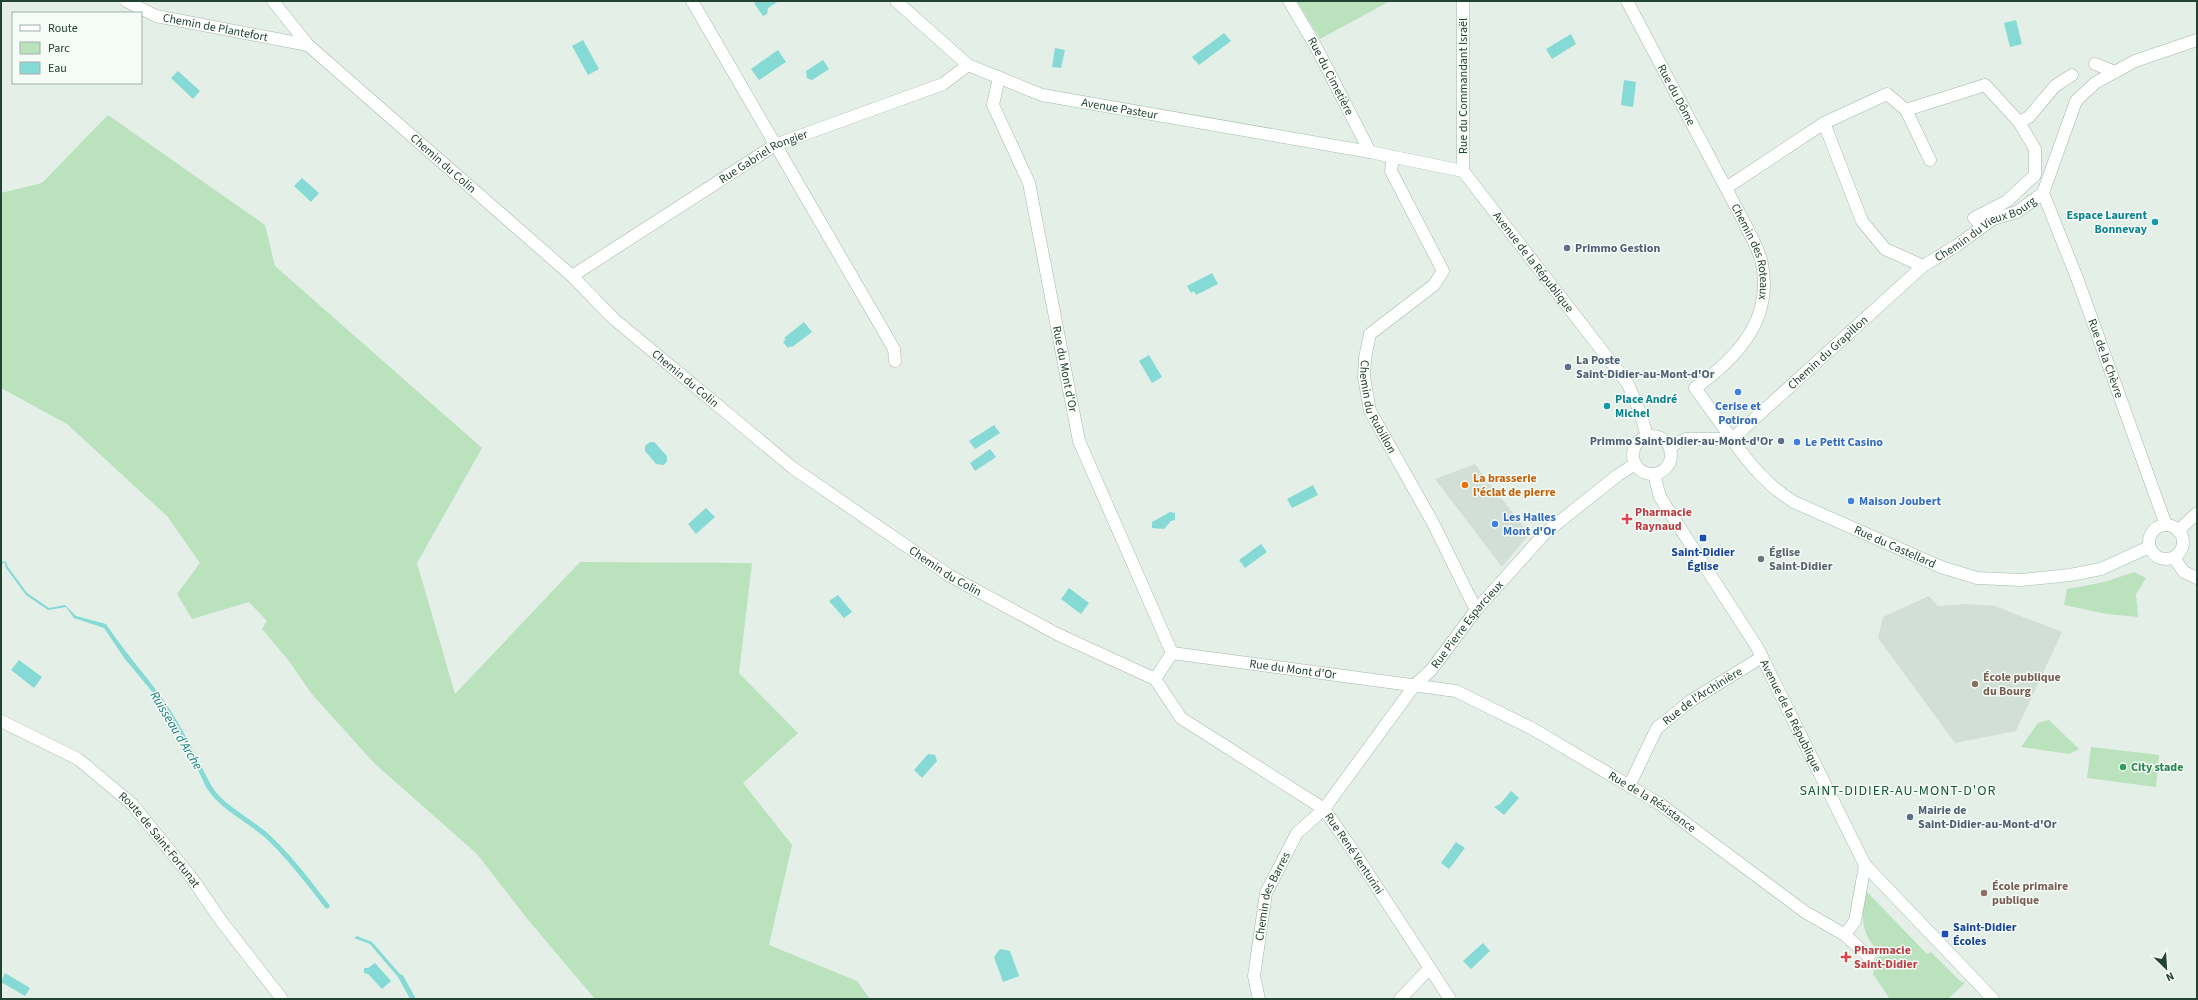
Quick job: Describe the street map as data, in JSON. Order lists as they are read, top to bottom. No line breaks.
{"streets":{"street":["Chemin de Plantefort","Rue du Cimetière","Rue du Commandant Israël","Rue du Dôme","Avenue Pasteur","Rue Gabriel Rongier","Chemin du Colin","Chemin du Vieux Bourg","Chemin des Roteaux","Avenue de la République","Chemin du Grapillon","Rue de la Chèvre","Rue du Mont d'Or","Chemin du Rubillon","Rue du Castellard","Rue Pierre Esparcieux","Rue de l'Archinière","Rue de la Résistance","Route de Saint-Fortunat","Rue René Venturini","Chemin des Barres"]},"crossings":[["Chemin de Plantefort","Chemin du Colin"],["Rue du Cimetière","Avenue Pasteur"],["Rue du Commandant Israël","Avenue de la République"],["Rue du Dôme","Chemin des Roteaux"],["Avenue Pasteur","Rue Gabriel Rongier"],["Avenue Pasteur","Rue du Mont d'Or"],["Rue Gabriel Rongier","Chemin du Colin"],["Chemin du Colin","Rue René Venturini"],["Chemin du Vieux Bourg","Chemin du Grapillon"],["Chemin du Vieux Bourg","Rue de la Chèvre"],["Chemin des Roteaux","Rue du Castellard"],["Avenue de la République","Rue Pierre Esparcieux"],["Avenue de la République","Rue de l'Archinière"],["Chemin du Grapillon","Rue du Castellard"],["Rue de la Chèvre","Rue du Castellard"],["Rue du Mont d'Or","Rue Pierre Esparcieux"],["Rue du Mont d'Or","Rue de la Résistance"],["Chemin du Rubillon","Rue Pierre Esparcieux"],["Rue Pierre Esparcieux","Rue de la Résistance"],["Rue Pierre Esparcieux","Rue René Venturini"],["Rue Pierre Esparcieux","Chemin des Barres"],["Rue de l'Archinière","Rue de la Résistance"],["Rue René Venturini","Chemin des Barres"]],"districts":["SAINT-DIDIER-AU-MONT-D'OR"],"water":["Ruisseau d'Arche"],"places":{"other":["Espace Laurent Bonnevay","Primmo Gestion","La Poste Saint-Didier-au-Mont-d'Or","Cerise et Potiron","Place André Michel","Primmo Saint-Didier-au-Mont-d'Or","Le Petit Casino","La brasserie l'éclat de pierre","Maison Joubert","Les Halles Mont d'Or","Église Saint-Didier","École publique du Bourg","City stade","Mairie de Saint-Didier-au-Mont-d'Or","École primaire publique"],"health":["Pharmacie Raynaud","Pharmacie Saint-Didier"],"transit":["Saint-Didier Église","Saint-Didier Écoles"]},"legend":["Route","Parc","Eau"],"north":"bottom right"}
